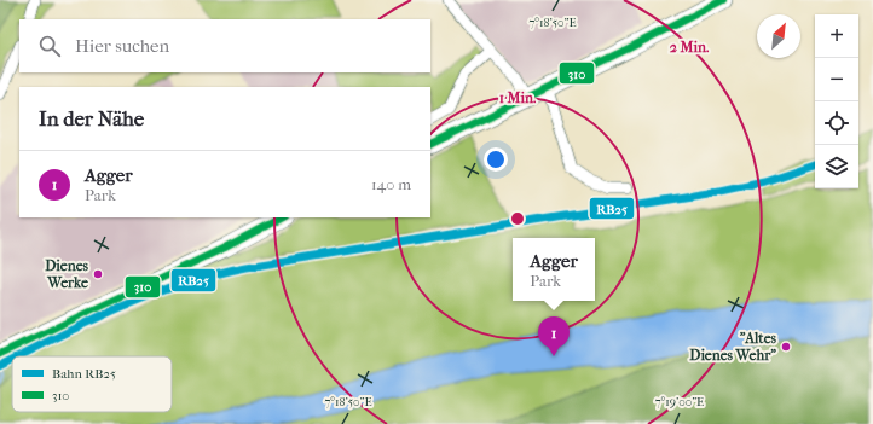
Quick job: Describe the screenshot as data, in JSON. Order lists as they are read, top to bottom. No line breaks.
{"places":["Dienes Werke","\"Altes Dienes Wehr\""],"lines":["transit line 310","rail line RB25"],"legend":["Bahn RB25","310"],"north":"top right","page":{"map_buttons":["+","−"],"search":"Hier suchen","heading":"In der Nähe","list":[{"mark":"1","name":"Agger","note":"Park","value":"140 m"}],"popup":["Agger","Park"],"pins":"1"},"coordinates":["7°18'50\"E","7°19'00\"E"],"rings":["2 Min.","1 Min."]}
